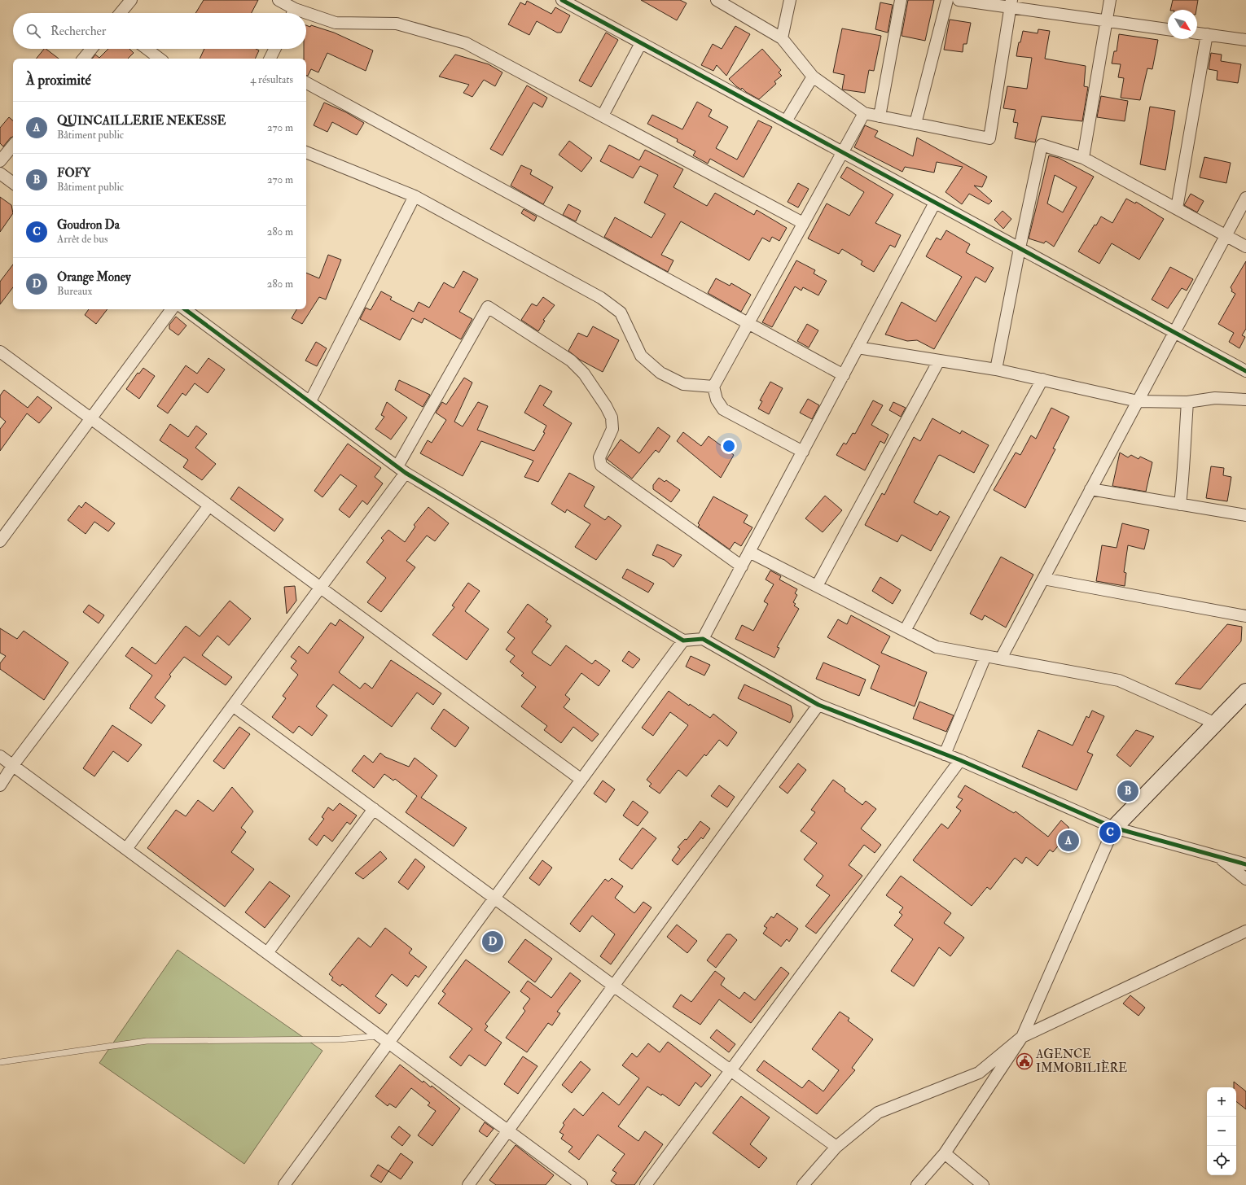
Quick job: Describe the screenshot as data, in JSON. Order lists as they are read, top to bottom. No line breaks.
{"places":{"public building":["AGENCE IMMOBILIÈRE"]},"north":"bottom right","page":{"search":"Rechercher","heading":["À proximité","4 résultats"],"list":[{"mark":"A","name":"QUINCAILLERIE NEKESSE","note":"Bâtiment public","value":"270 m"},{"mark":"B","name":"FOFY","note":"Bâtiment public","value":"270 m"},{"mark":"C","name":"Goudron Da","note":"Arrêt de bus","value":"280 m"},{"mark":"D","name":"Orange Money","note":"Bureaux","value":"280 m"}],"pins":["B","C","A","D"],"map_buttons":["+","−"]}}
